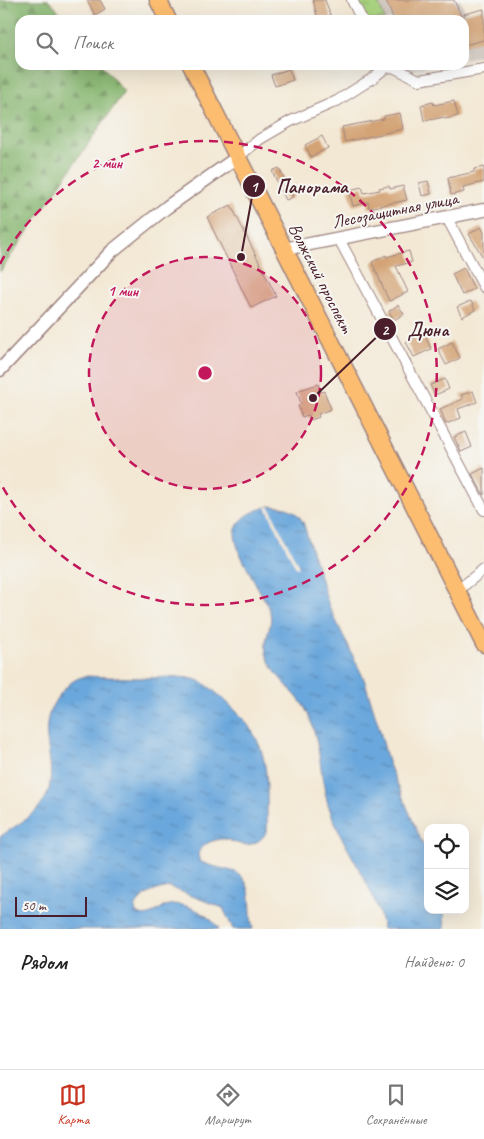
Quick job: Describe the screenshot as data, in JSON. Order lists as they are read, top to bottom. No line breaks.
{"streets":{"main road":["Волжский проспект"],"street":["Лесозащитная улица"]},"crossings":[["Лесозащитная улица","Волжский проспект"]],"places":["Панорама","Дюна"],"scale_bar":"50 m","page":{"search":"Поиск","scale":"50 m","heading":["Рядом","Найдено: 0"],"nav":["Карта","Маршрут","Сохранённые"]},"rings":["2 мин","1 мин"]}
